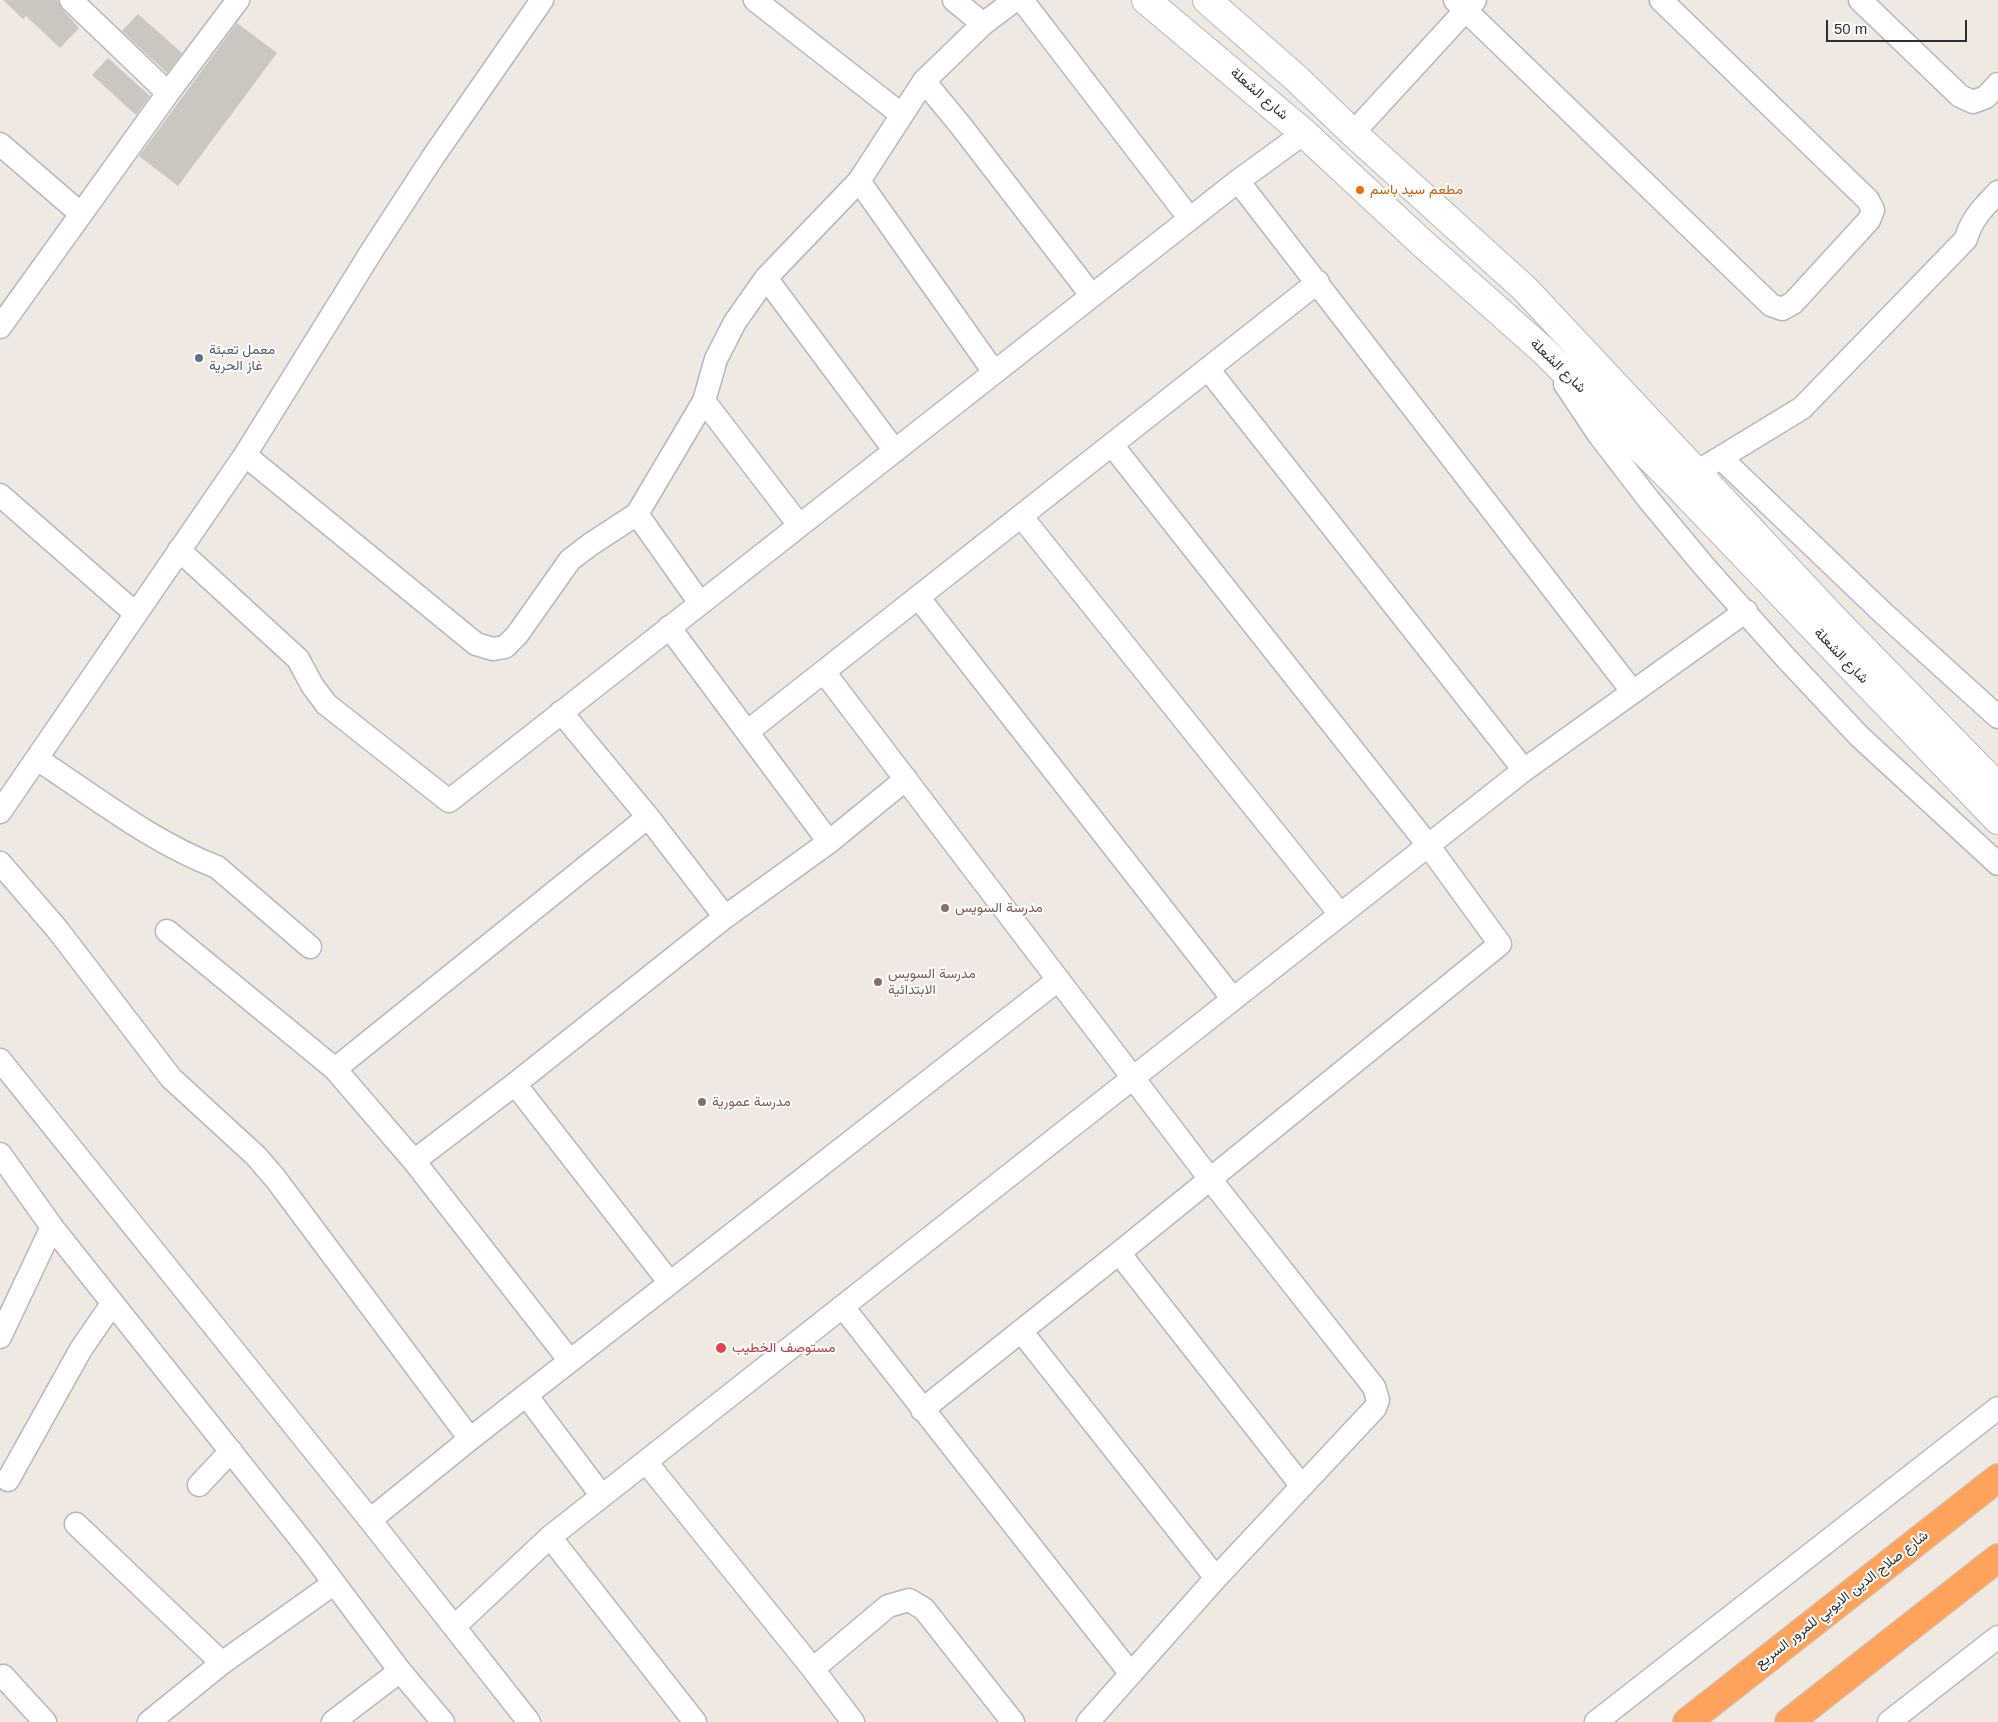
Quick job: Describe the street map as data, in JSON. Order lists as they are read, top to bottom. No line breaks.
{"streets":{"highway":["شارع صلاح الدين الايوبي للمرور السريع"],"main road":["شارع الشعلة"]},"places":["مطعم سيد باسم","معمل تعبئة غاز الحرية","مدرسة السويس","مدرسة السويس الابتدائية","مدرسة عمورية","مستوصف الخطيب"],"scale_bar":"50 m"}
